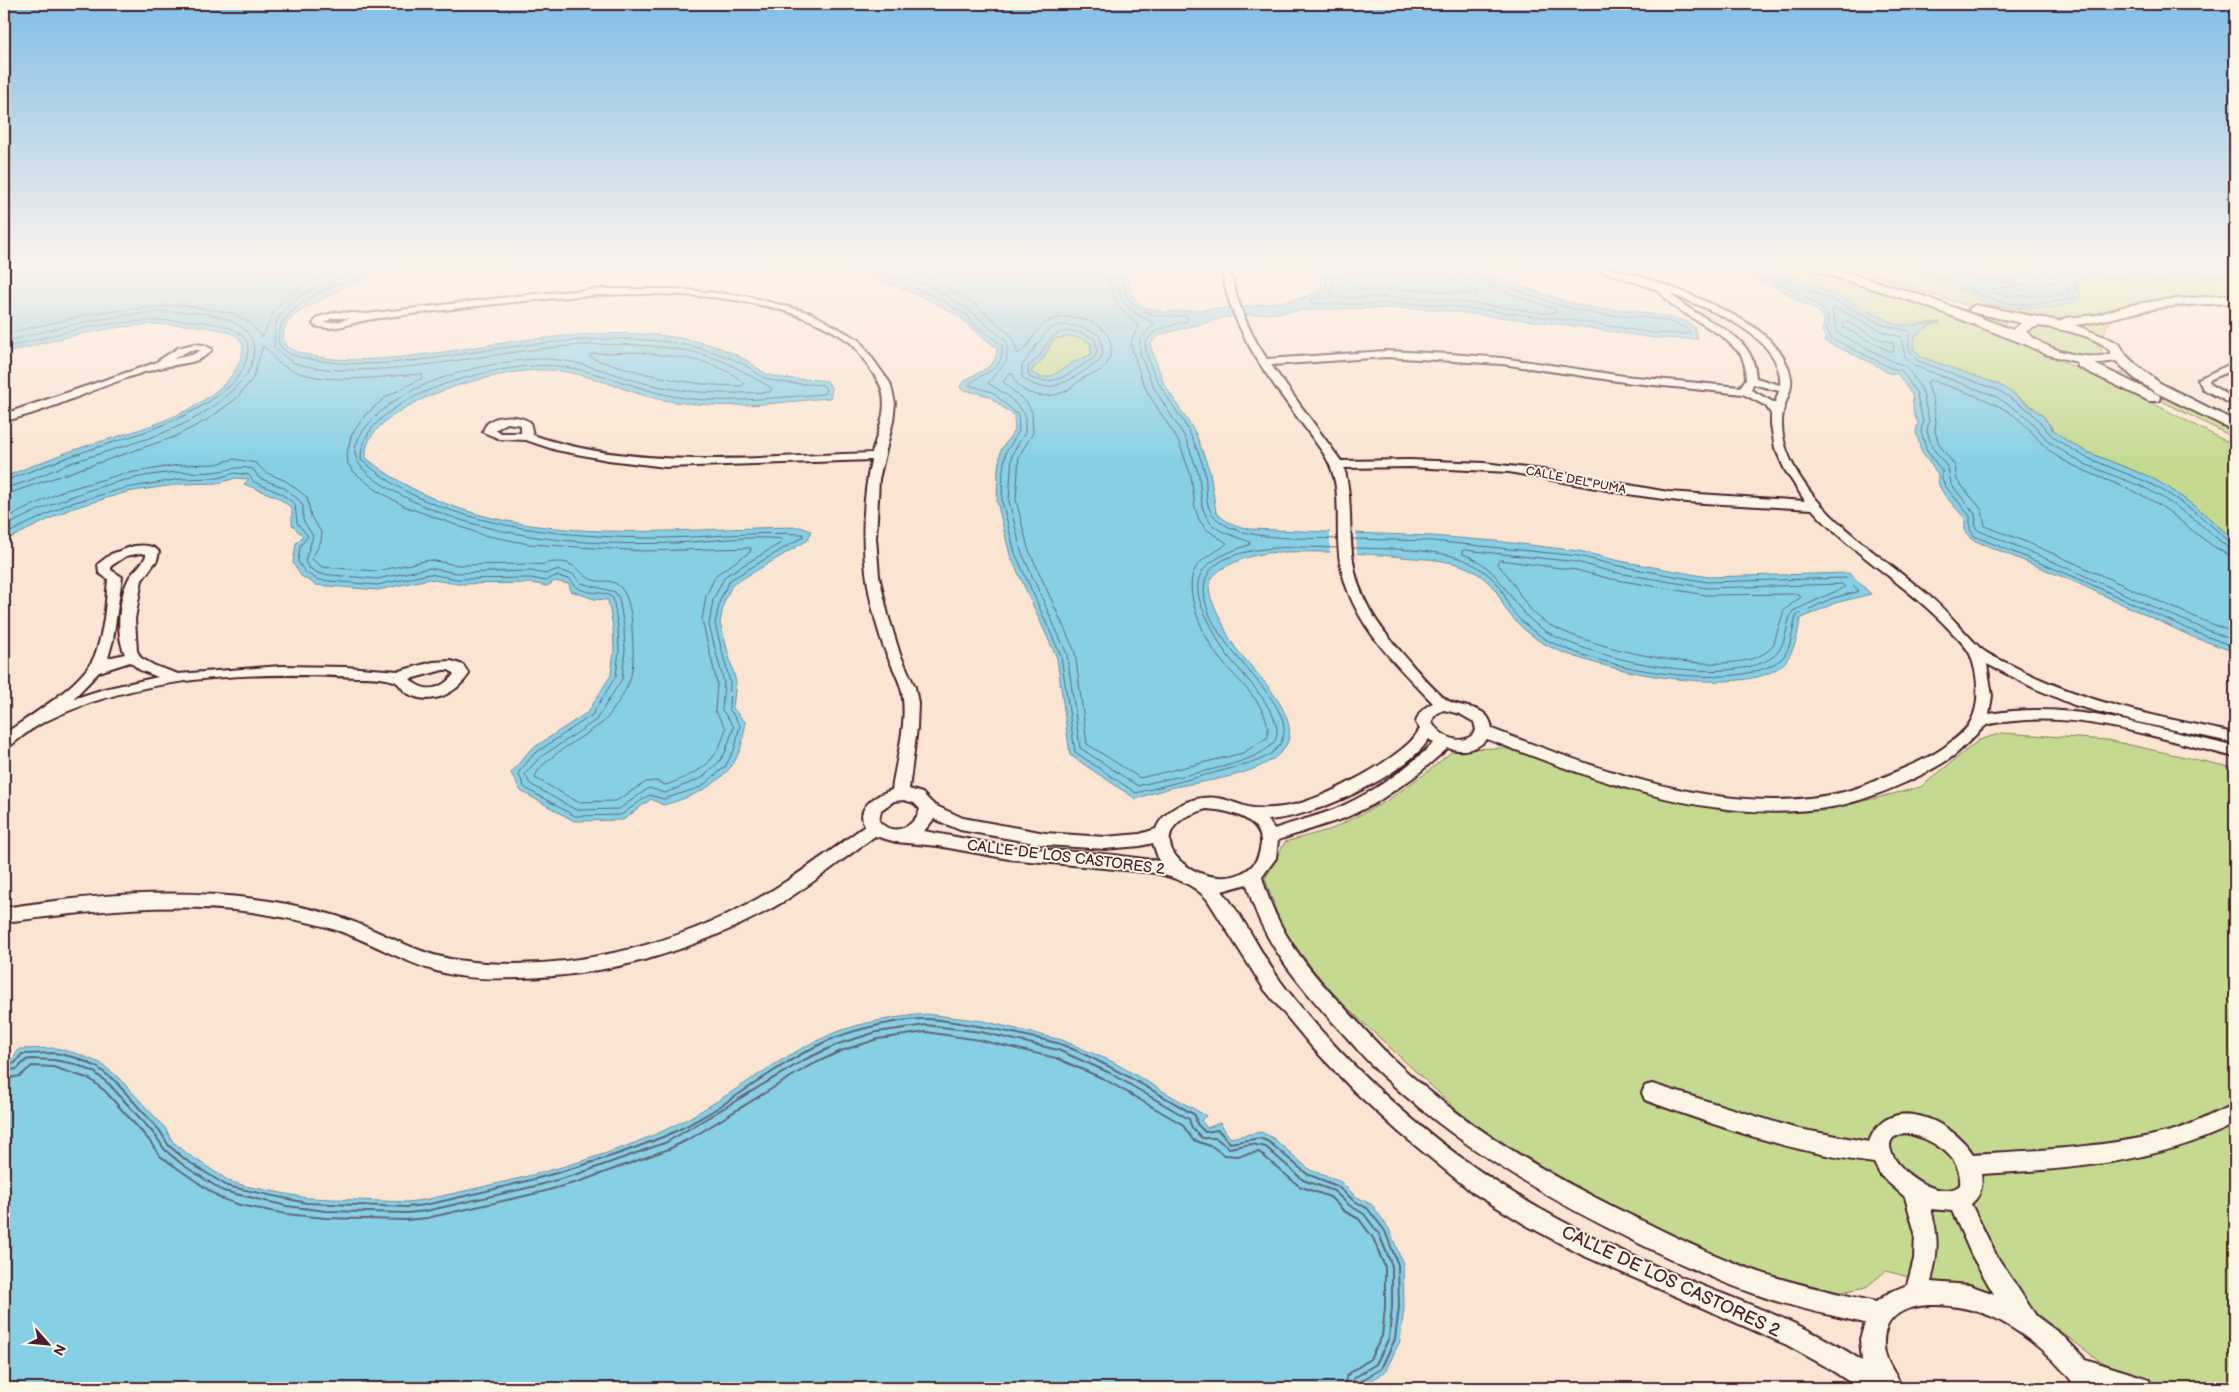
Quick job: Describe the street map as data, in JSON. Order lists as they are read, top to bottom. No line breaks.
{"streets":{"street":["CALLE DEL PUMA","CALLE DE LOS CASTORES 2"]},"north":"bottom right"}
